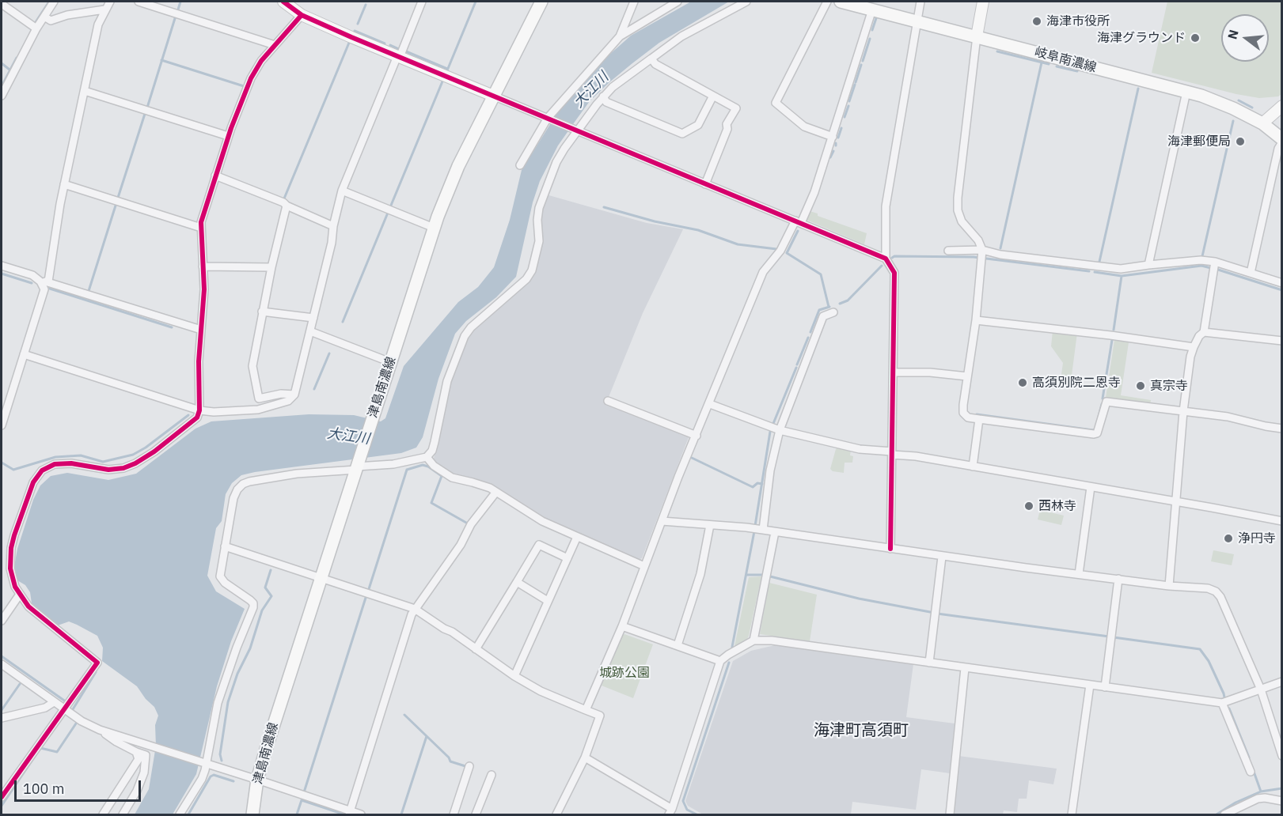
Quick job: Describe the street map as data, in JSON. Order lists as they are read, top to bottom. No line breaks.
{"streets":{"main road":["岐阜南濃線","津島南濃線"]},"districts":["海津町高須町"],"water":["大江川"],"parks":["城跡公園"],"places":["海津市役所","海津グラウンド","海津郵便局","高須別院二恩寺","真宗寺","西林寺","浄円寺"],"scale_bar":"100 m","north":"left"}
